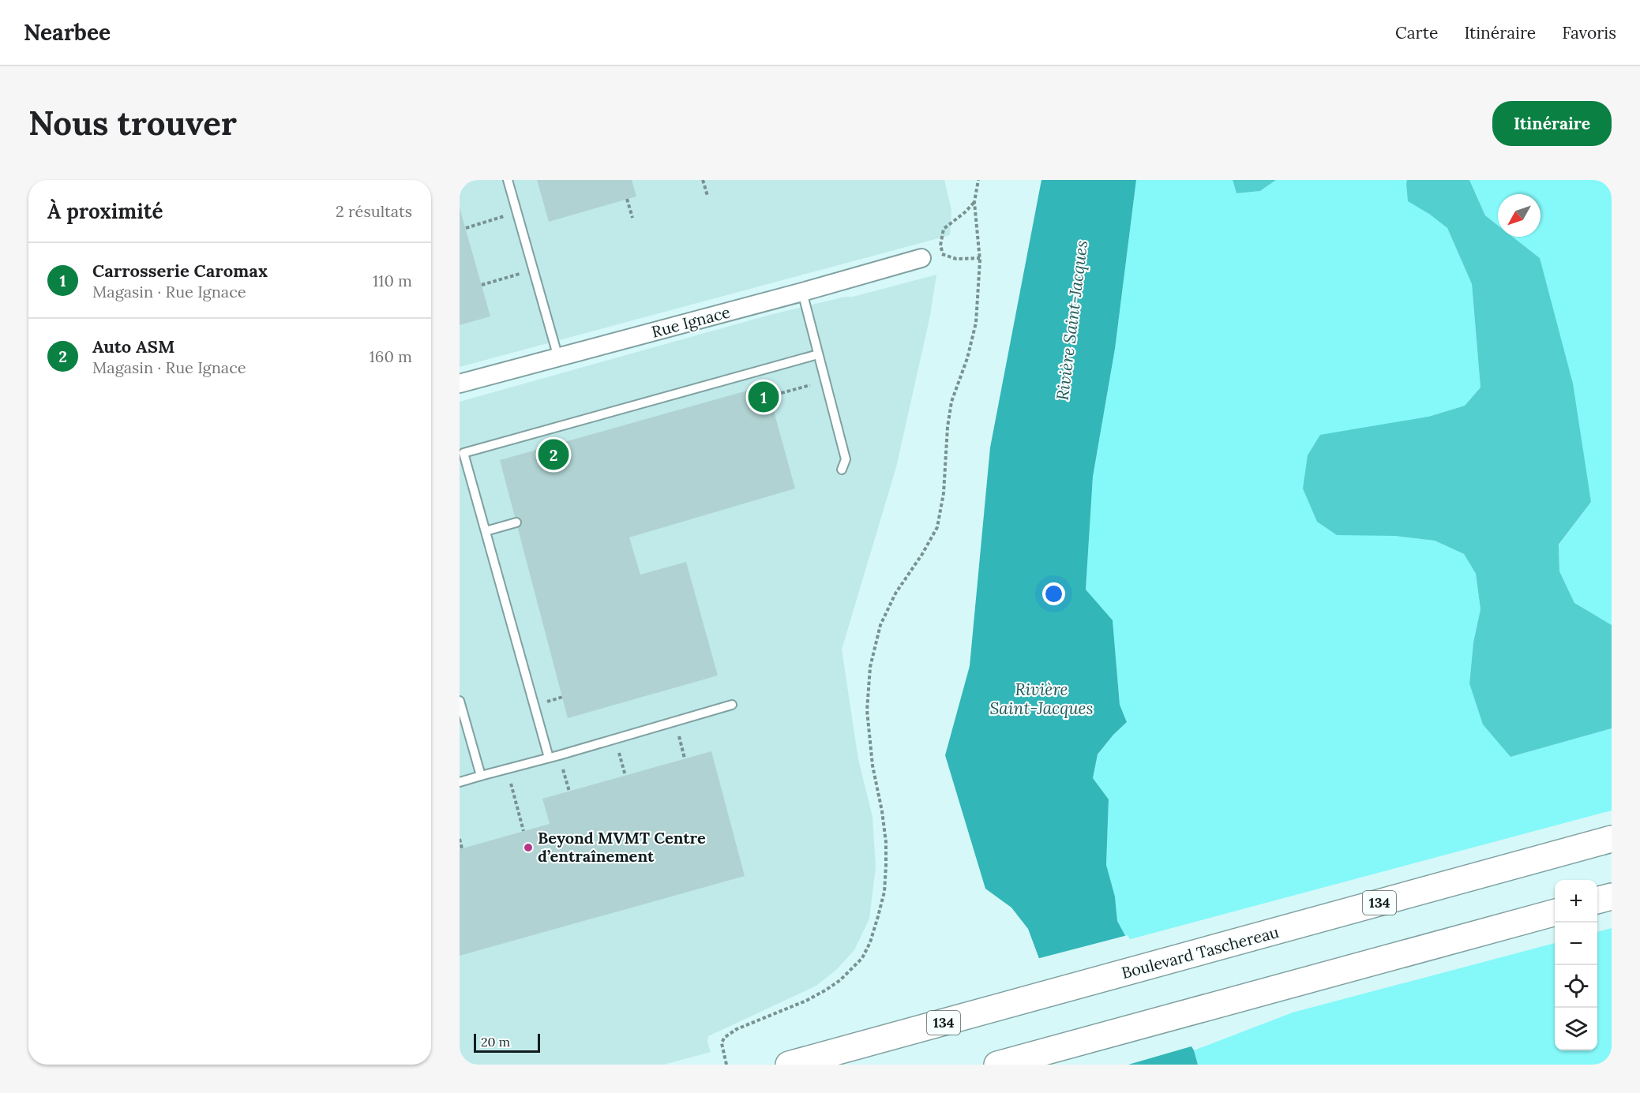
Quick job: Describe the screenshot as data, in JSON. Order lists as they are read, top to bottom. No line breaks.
{"streets":{"main road":["134","Boulevard Taschereau"],"street":["Rue Ignace"]},"water":["Rivière Saint-Jacques"],"places":["Beyond MVMT Centre d’entraînement"],"scale_bar":"20 m","north":"bottom left","page":{"header":"Nearbee","nav":["Carte","Itinéraire","Favoris"],"buttons":"Itinéraire","title":"Nous trouver","heading":["À proximité","2 résultats"],"list":[{"mark":"1","name":"Carrosserie Caromax","note":"Magasin · Rue Ignace","value":"110 m"},{"mark":"2","name":"Auto ASM","note":"Magasin · Rue Ignace","value":"160 m"}],"pins":["1","2"],"map_buttons":["+","−"],"scale":"20 m"}}
